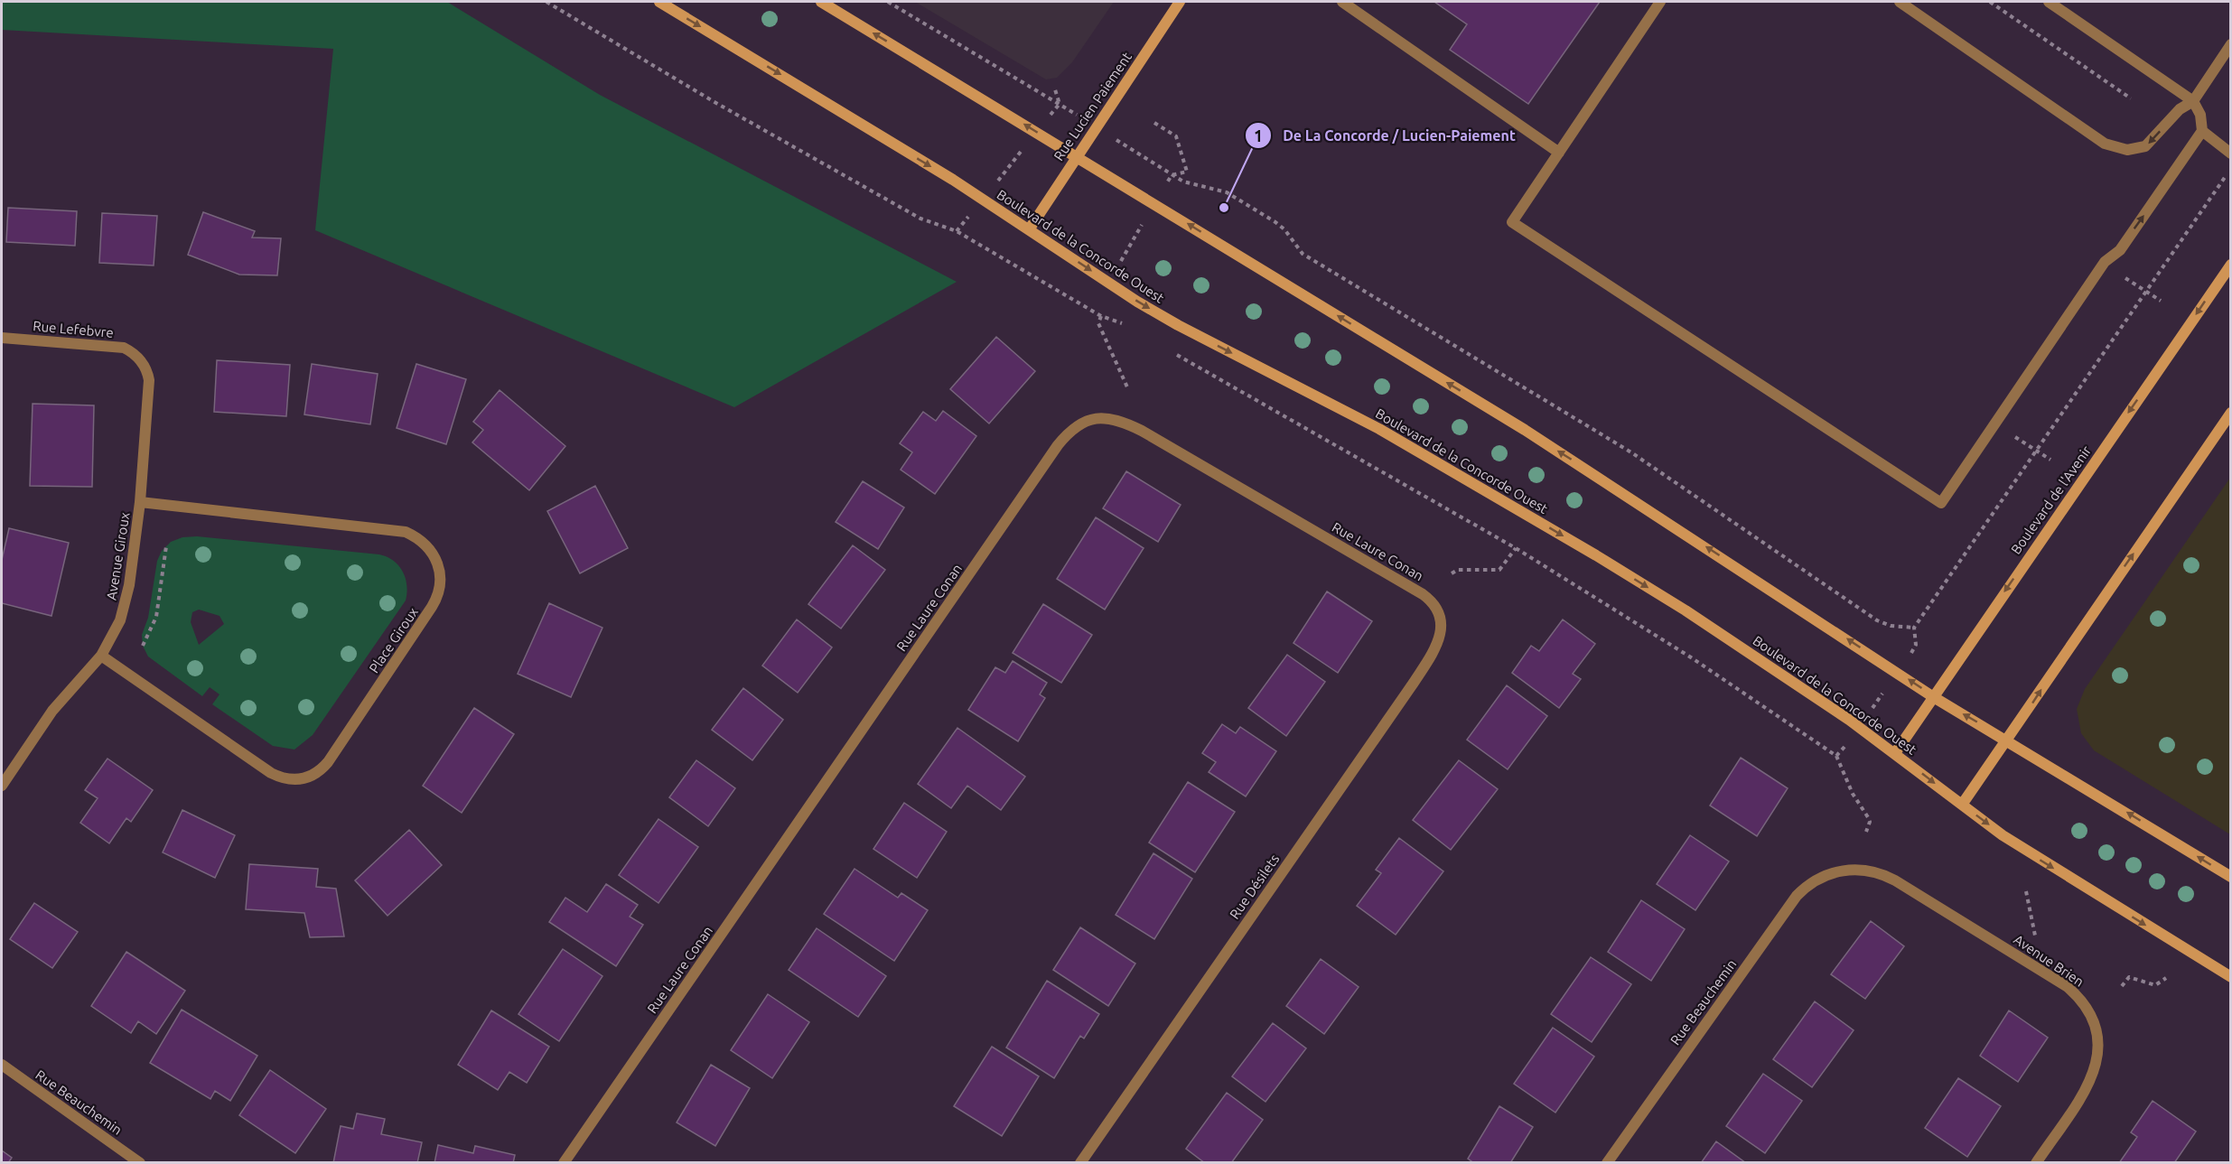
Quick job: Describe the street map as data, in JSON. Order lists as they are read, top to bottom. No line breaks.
{"streets":{"street":["Rue Lucien Paiement","Boulevard de la Concorde Ouest","Rue Lefebvre","Boulevard de l'Avenir","Rue Laure Conan","Avenue Giroux","Place Giroux","Rue Désilets","Avenue Brien","Rue Beauchemin"]},"crossings":[["Rue Lucien Paiement","Boulevard de la Concorde Ouest"],["Boulevard de la Concorde Ouest","Boulevard de l'Avenir"],["Rue Lefebvre","Avenue Giroux"],["Rue Laure Conan","Rue Désilets"],["Avenue Giroux","Place Giroux"],["Avenue Brien","Rue Beauchemin"]],"places":["De La Concorde / Lucien-Paiement"]}
